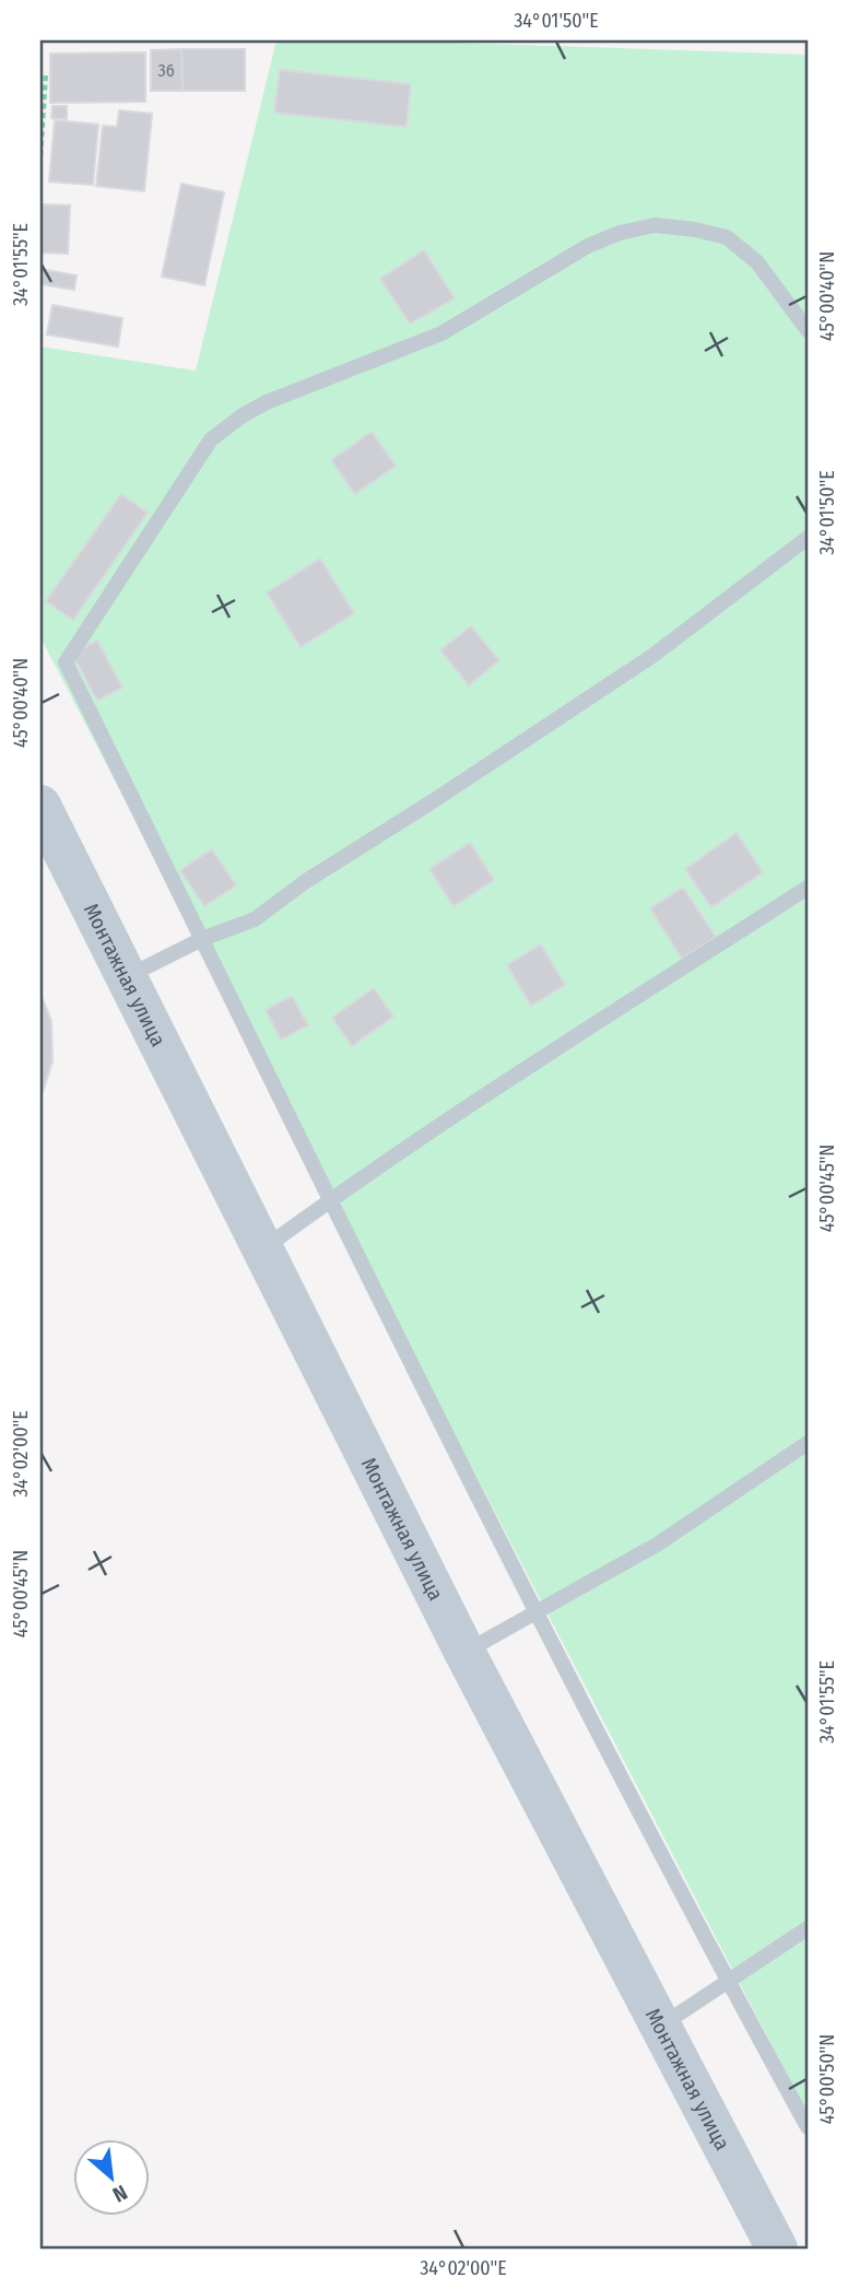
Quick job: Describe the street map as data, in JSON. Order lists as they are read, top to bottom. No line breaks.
{"streets":{"street":["Монтажная улица"]},"house_numbers":["36"],"north":"bottom right","coordinates":["34°01'50\"E","34°01'55\"E","45°00'40\"N","45°00'45\"N","34°02'00\"E","45°00'50\"N"]}
